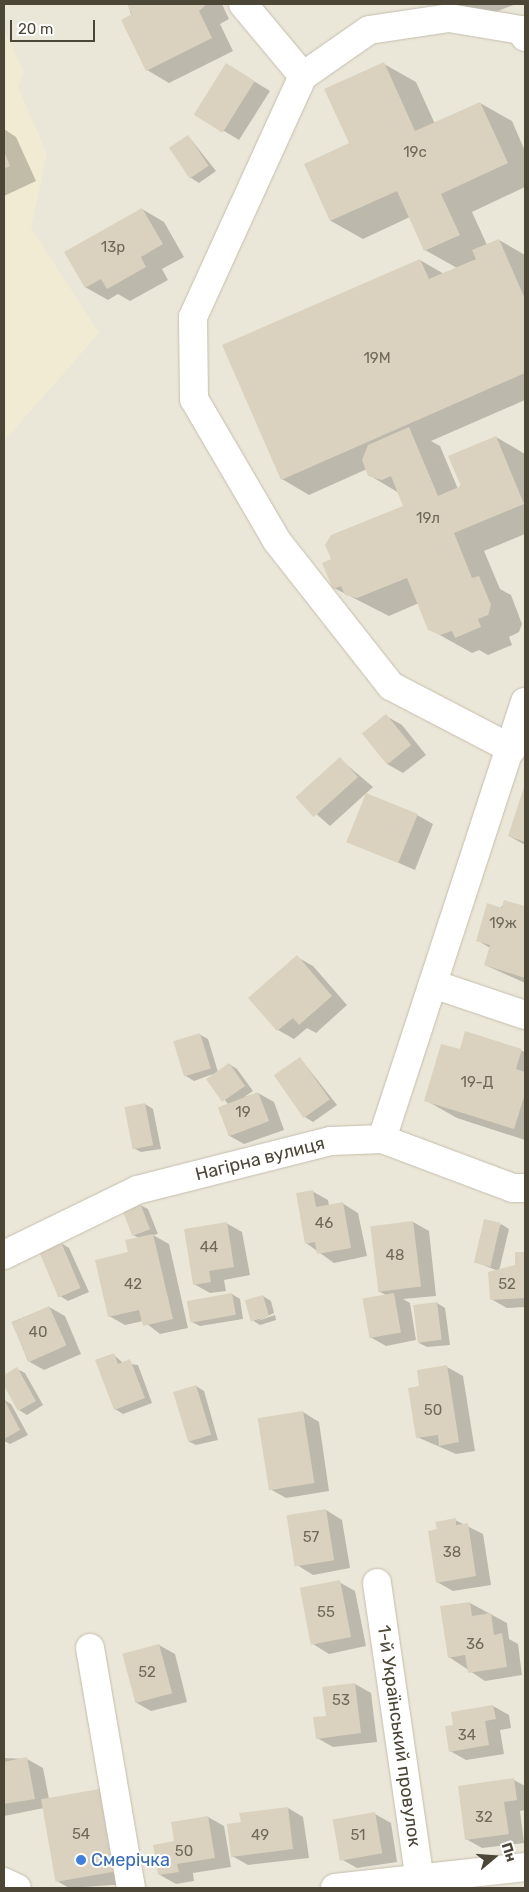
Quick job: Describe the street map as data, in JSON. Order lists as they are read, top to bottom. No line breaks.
{"streets":{"street":["Нагірна вулиця","1-й Український провулок"]},"places":["Смерічка"],"house_numbers":["19с","13р","19М","19л","19ж","19-Д","19","46","44","48","42","52","40","50","57","38","55","36","52","53","34","32","54","49","51","50"],"scale_bar":"20 m","north":"right"}
